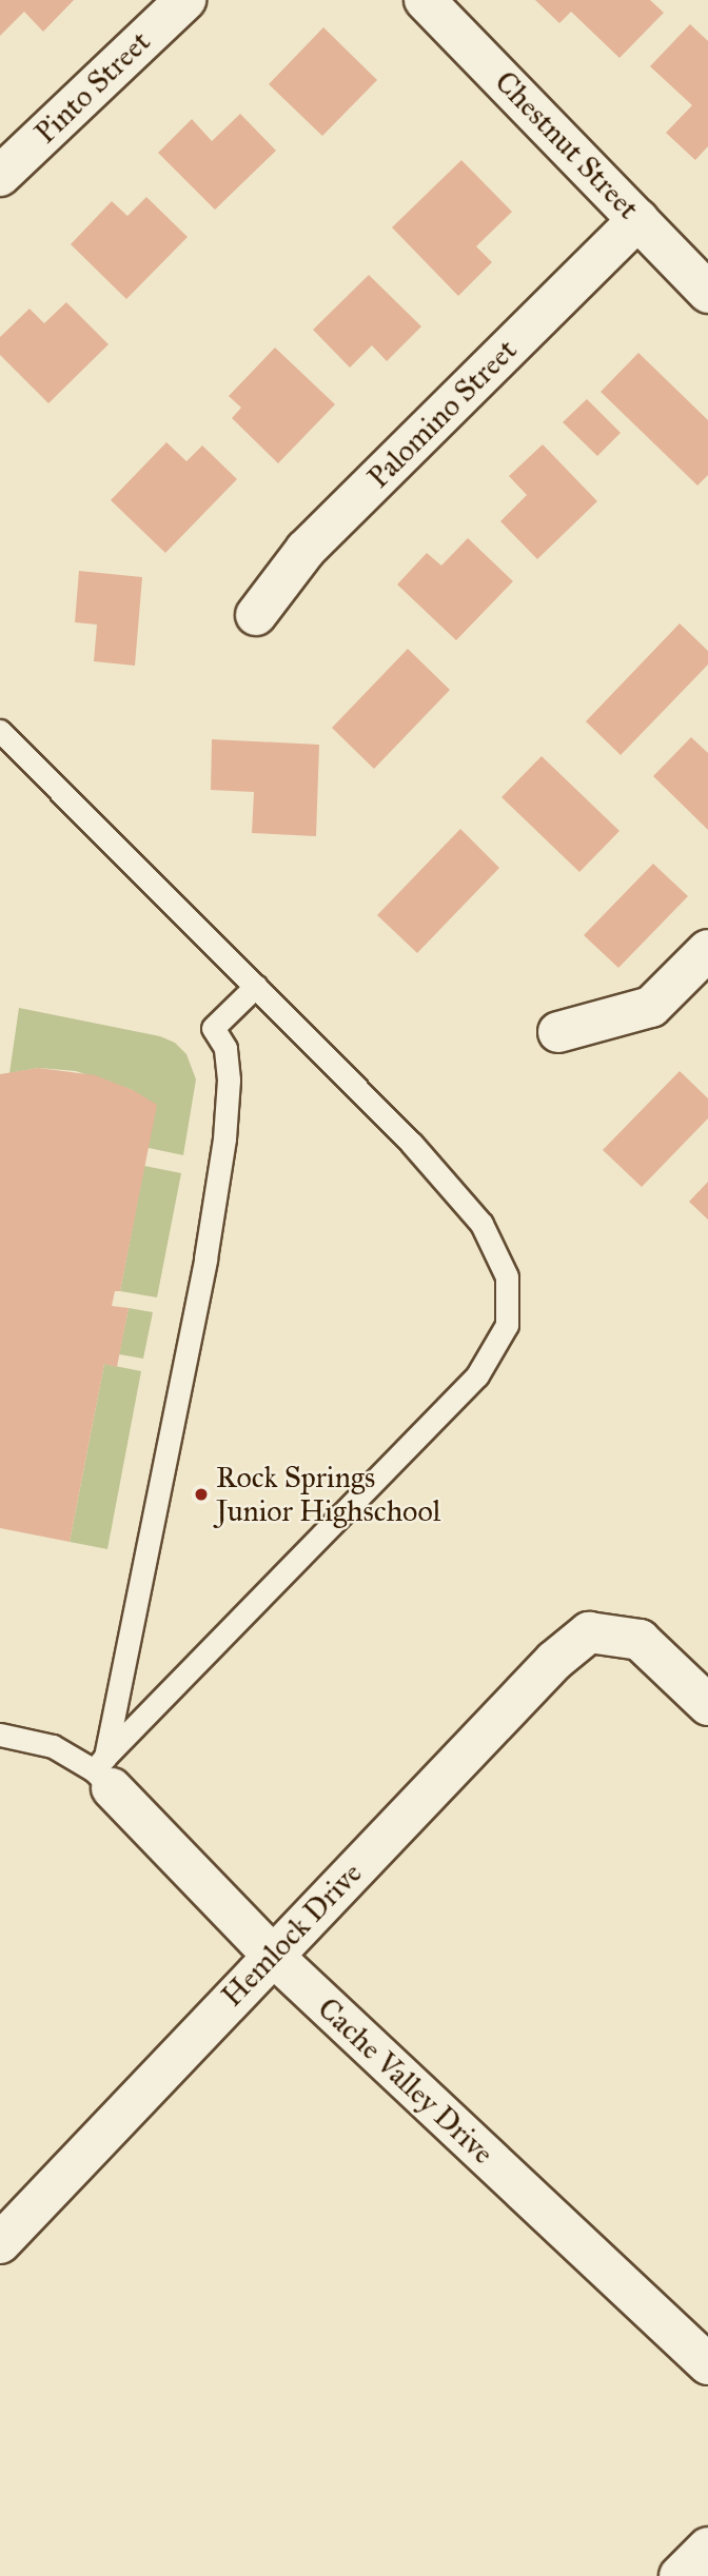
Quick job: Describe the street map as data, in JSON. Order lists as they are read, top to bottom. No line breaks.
{"streets":{"street":["Pinto Street","Chestnut Street","Palomino Street","Hemlock Drive","Cache Valley Drive"]},"crossings":[["Chestnut Street","Palomino Street"],["Hemlock Drive","Cache Valley Drive"]],"places":["Rock Springs Junior Highschool"]}
